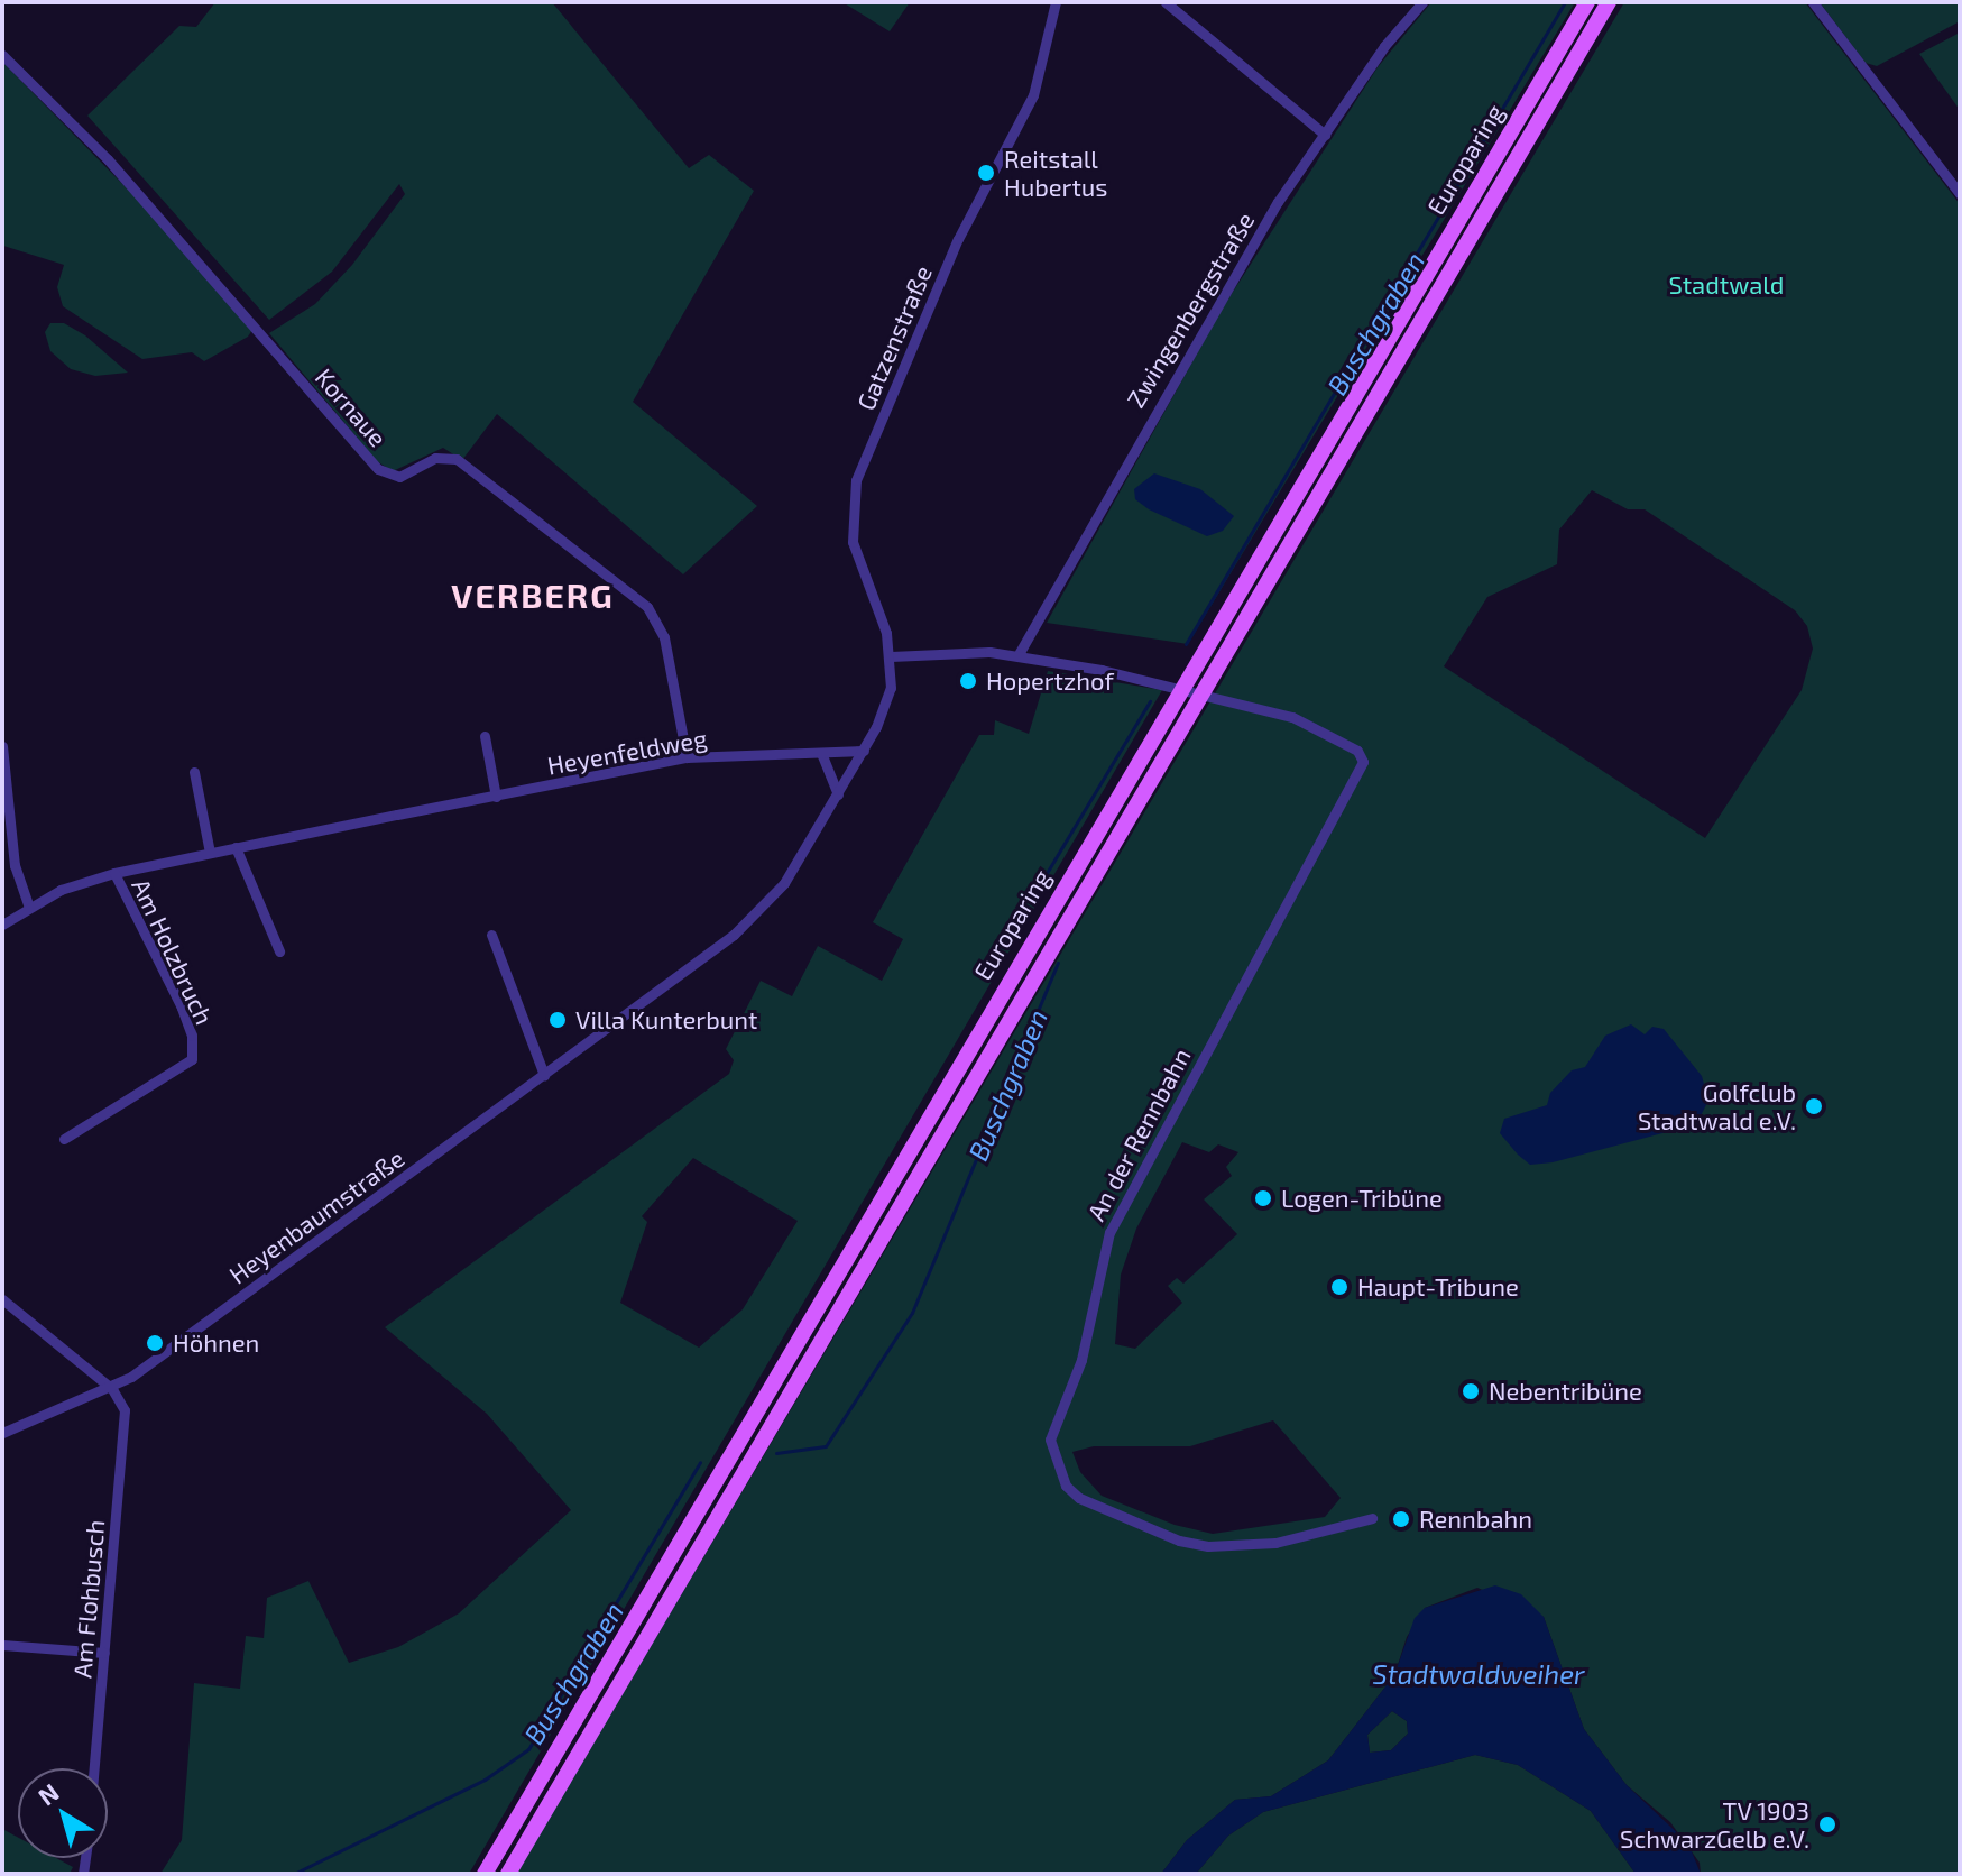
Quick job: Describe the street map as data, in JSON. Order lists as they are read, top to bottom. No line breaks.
{"streets":{"main road":["Europaring"],"street":["Zwingenbergstraße","Gatzenstraße","Kornaue","Heyenfeldweg","Am Holzbruch","An der Rennbahn","Heyenbaumstraße","Am Flohbusch"]},"crossings":[["Europaring","An der Rennbahn"],["Gatzenstraße","Heyenbaumstraße"],["Kornaue","Heyenfeldweg"],["Heyenfeldweg","Am Holzbruch"],["Heyenfeldweg","Heyenbaumstraße"],["Heyenbaumstraße","Am Flohbusch"]],"districts":["VERBERG"],"water":["Buschgraben","Stadtwaldweiher"],"parks":["Stadtwald"],"places":["Reitstall Hubertus","Hopertzhof","Villa Kunterbunt","Golfclub Stadtwald e.V.","Logen-Tribüne","Haupt-Tribune","Höhnen","Nebentribüne","Rennbahn","TV 1903 SchwarzGelb e.V."],"north":"top left"}
